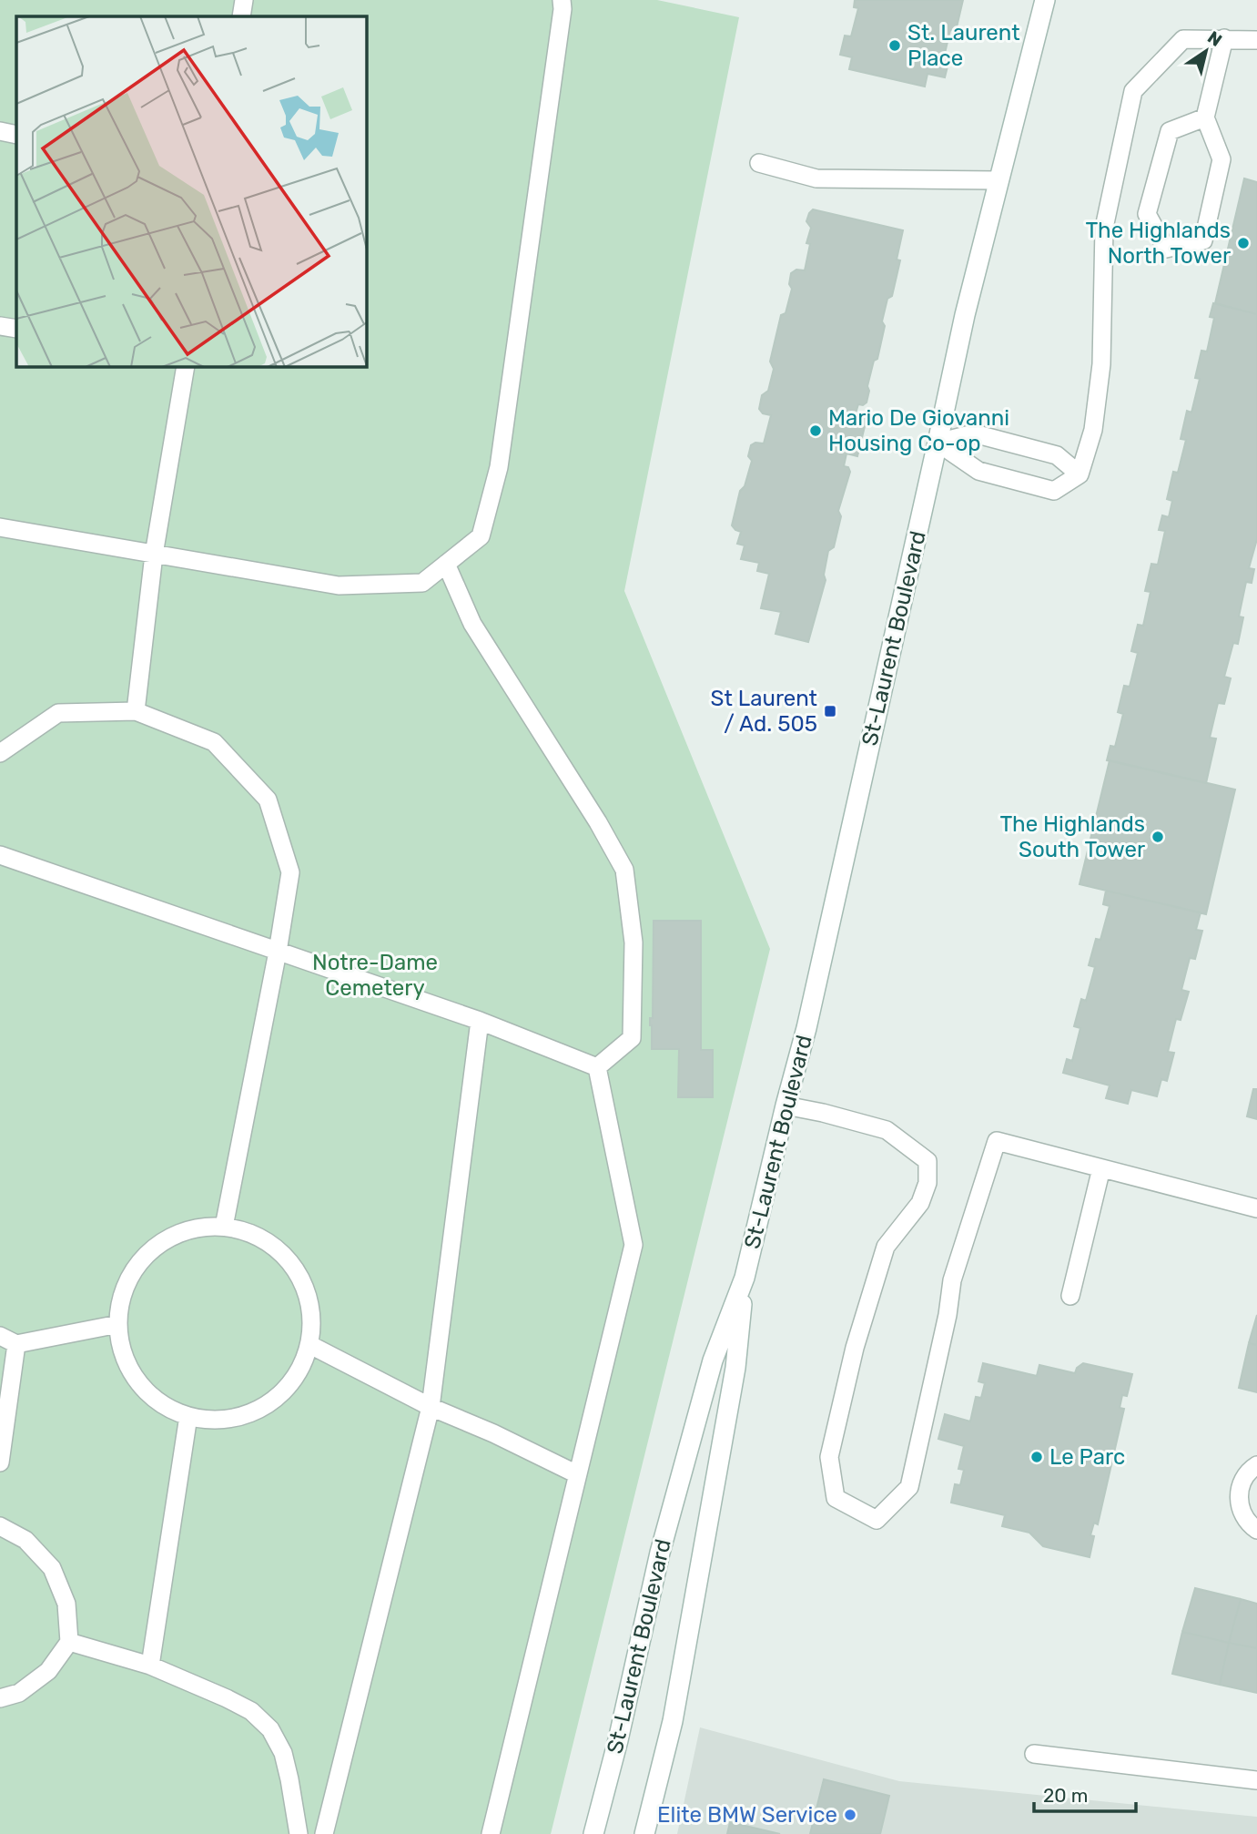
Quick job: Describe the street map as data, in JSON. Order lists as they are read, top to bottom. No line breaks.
{"streets":{"main road":["St-Laurent Boulevard"]},"parks":["Notre-Dame Cemetery"],"places":{"other":["St. Laurent Place","The Highlands North Tower","Mario De Giovanni Housing Co-op","The Highlands South Tower","Le Parc","Elite BMW Service"],"transit":["St Laurent / Ad. 505"]},"scale_bar":"20 m","north":"top right"}
